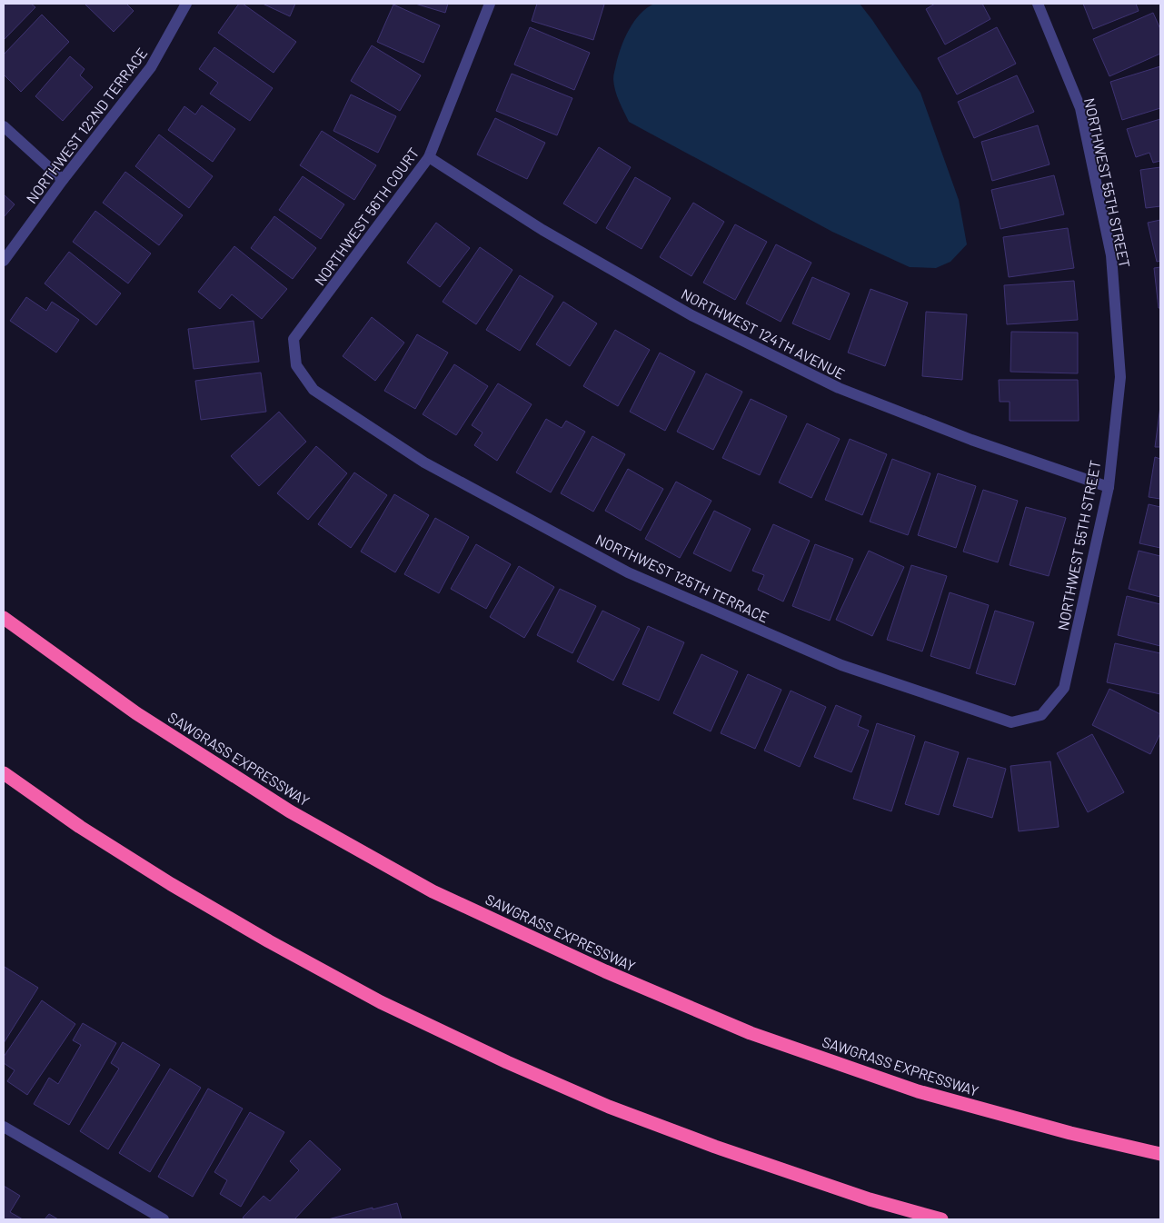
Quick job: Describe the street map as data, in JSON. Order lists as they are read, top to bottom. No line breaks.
{"streets":{"highway":["SAWGRASS EXPRESSWAY"],"street":["NORTHWEST 122ND TERRACE","NORTHWEST 55TH STREET","NORTHWEST 56TH COURT","NORTHWEST 124TH AVENUE","NORTHWEST 125TH TERRACE"]},"crossings":[["NORTHWEST 55TH STREET","NORTHWEST 124TH AVENUE"],["NORTHWEST 55TH STREET","NORTHWEST 125TH TERRACE"],["NORTHWEST 56TH COURT","NORTHWEST 124TH AVENUE"],["NORTHWEST 56TH COURT","NORTHWEST 125TH TERRACE"]]}
